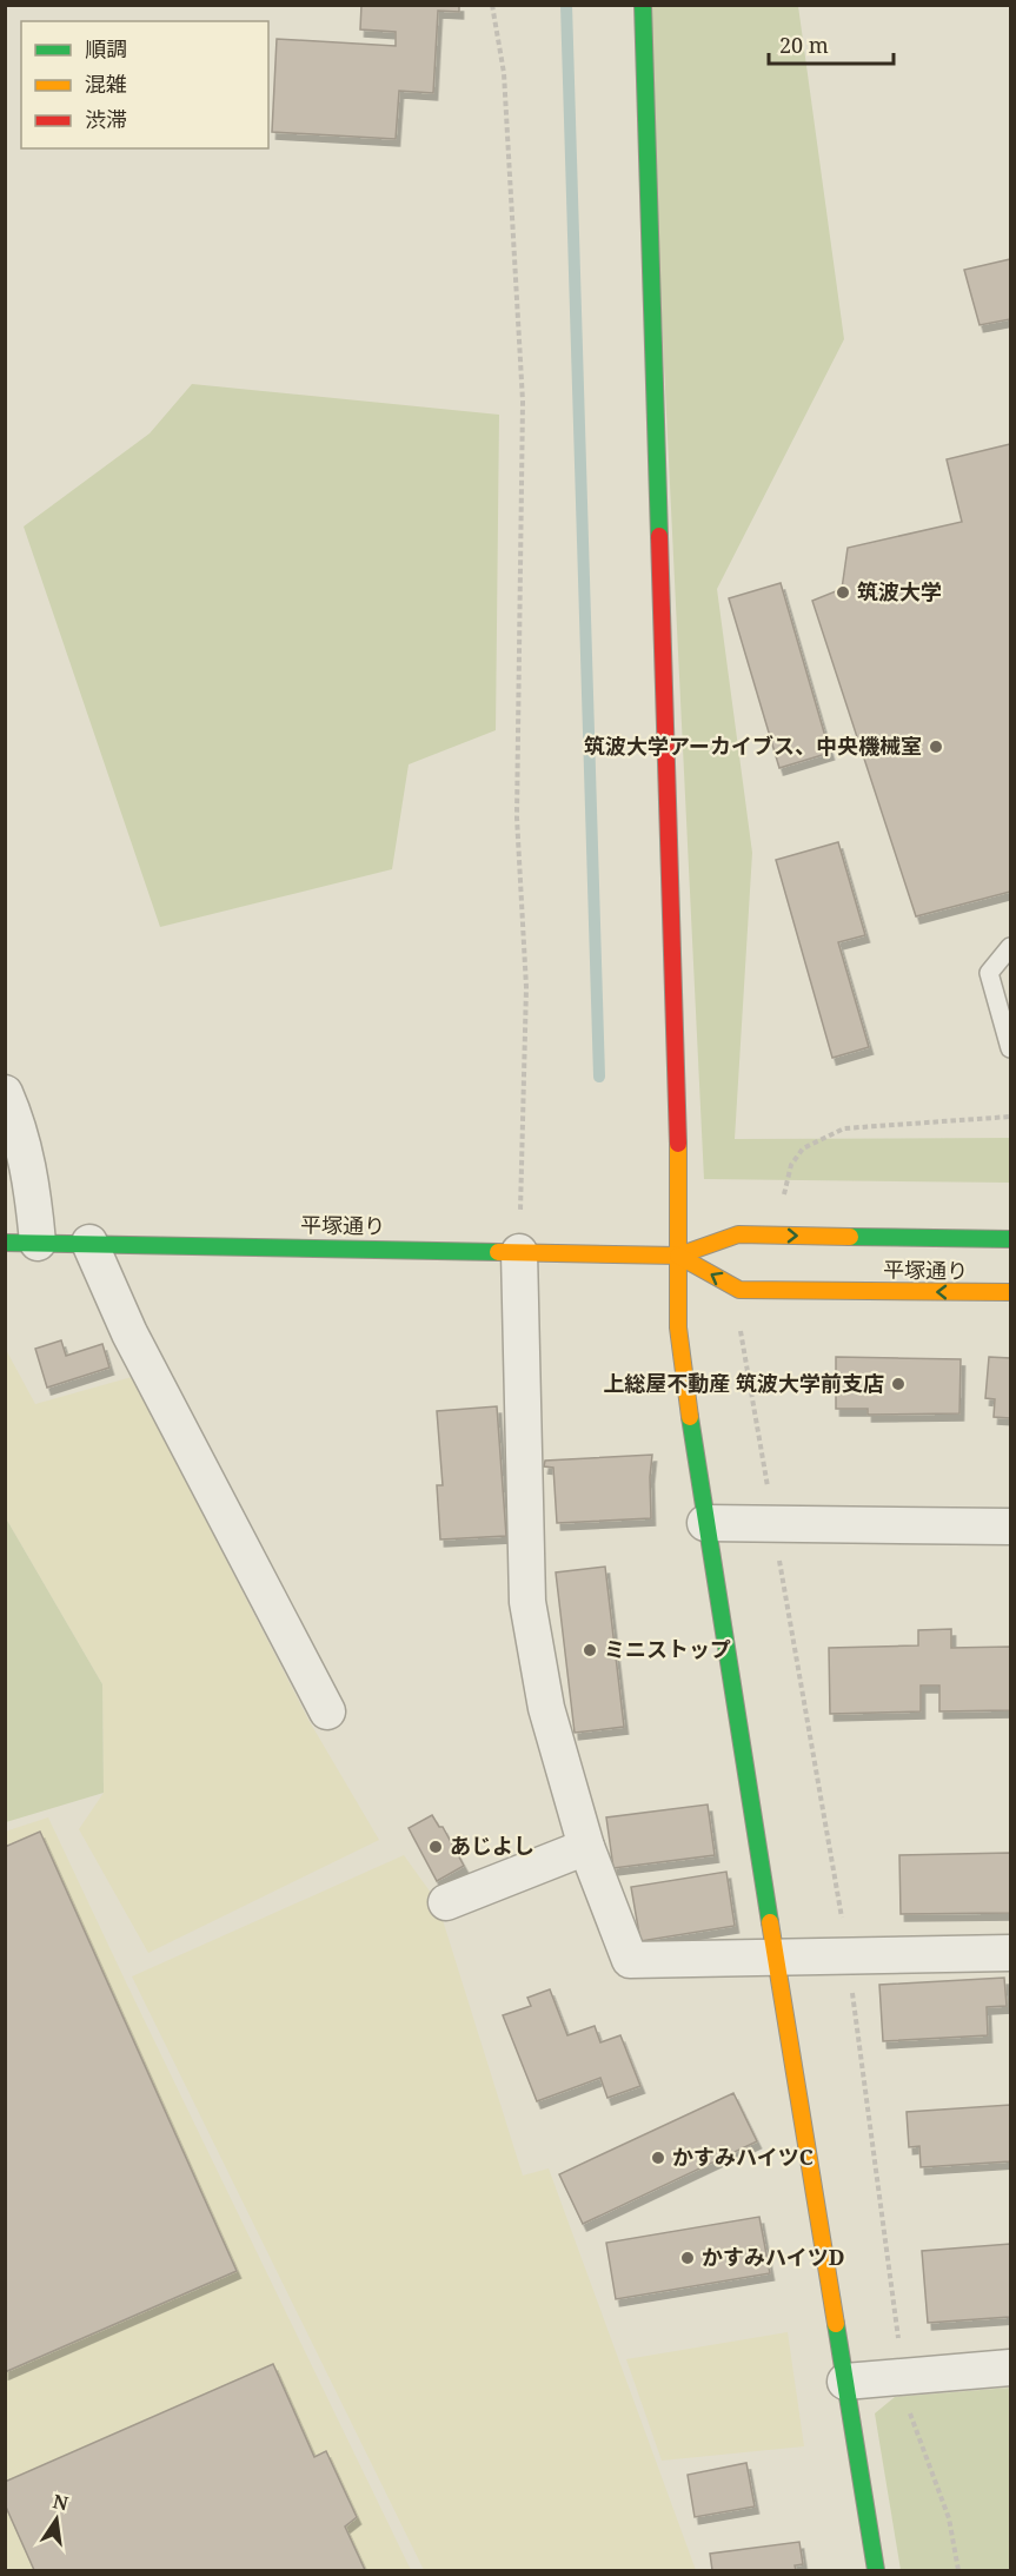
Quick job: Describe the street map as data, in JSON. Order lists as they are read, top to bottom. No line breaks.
{"streets":{"street":["平塚通り"]},"places":["筑波大学","筑波大学アーカイブス、中央機械室","上総屋不動産 筑波大学前支店","ミニストップ","あじよし","かすみハイツC","かすみハイツD"],"legend":["順調","混雑","渋滞"],"scale_bar":"20 m","north":"top"}
